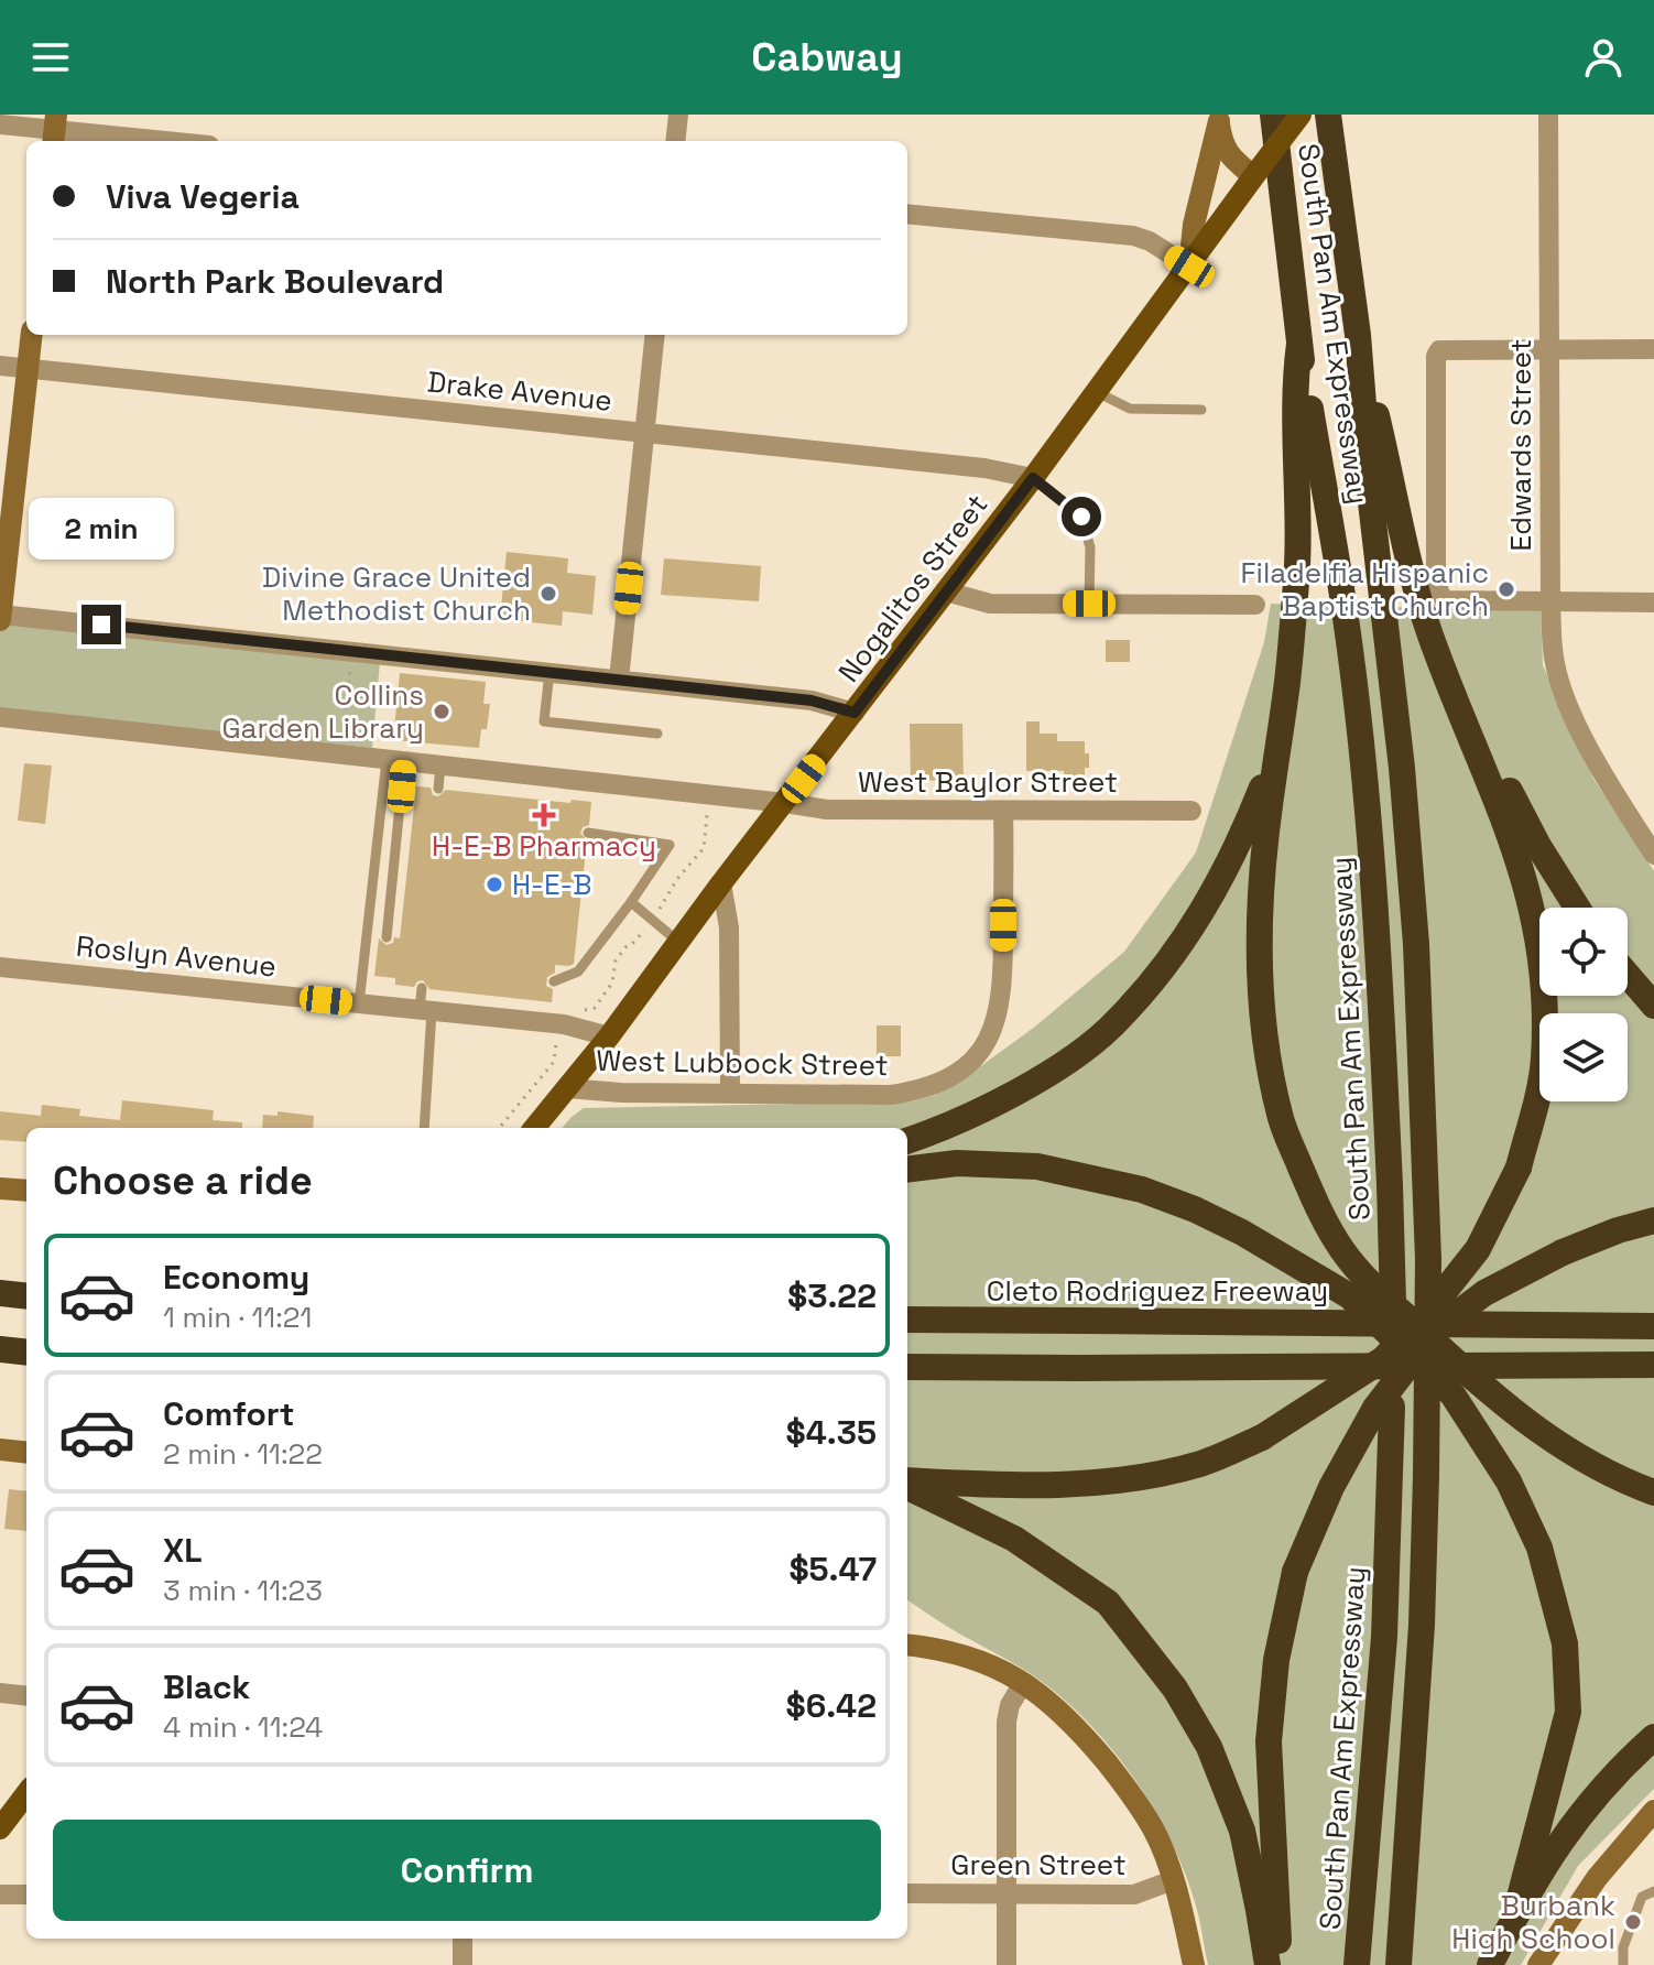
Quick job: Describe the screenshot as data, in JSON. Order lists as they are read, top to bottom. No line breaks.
{"streets":{"highway":["South Pan Am Expressway","Cleto Rodriguez Freeway"],"main road":["Nogalitos Street"],"street":["Drake Avenue","Edwards Street","West Baylor Street","Roslyn Avenue","West Lubbock Street","Green Street"]},"crossings":[["Drake Avenue","Nogalitos Street"],["Nogalitos Street","West Baylor Street"],["Nogalitos Street","Roslyn Avenue"],["Nogalitos Street","West Lubbock Street"],["West Baylor Street","West Lubbock Street"]],"places":{"other":["Filadelfia Hispanic Baptist Church","Divine Grace United Methodist Church","Collins Garden Library","H-E-B","Burbank High School"],"health":["H-E-B Pharmacy"]},"page":{"header":"Cabway","banner":["Viva Vegeria","North Park Boulevard"],"bubble":"2 min","heading":"Choose a ride","list":[{"name":"Economy","note":"1 min · 11:21","value":"$3.22"},{"name":"Comfort","note":"2 min · 11:22","value":"$4.35"},{"name":"XL","note":"3 min · 11:23","value":"$5.47"},{"name":"Black","note":"4 min · 11:24","value":"$6.42"}],"buttons":"Confirm"}}
